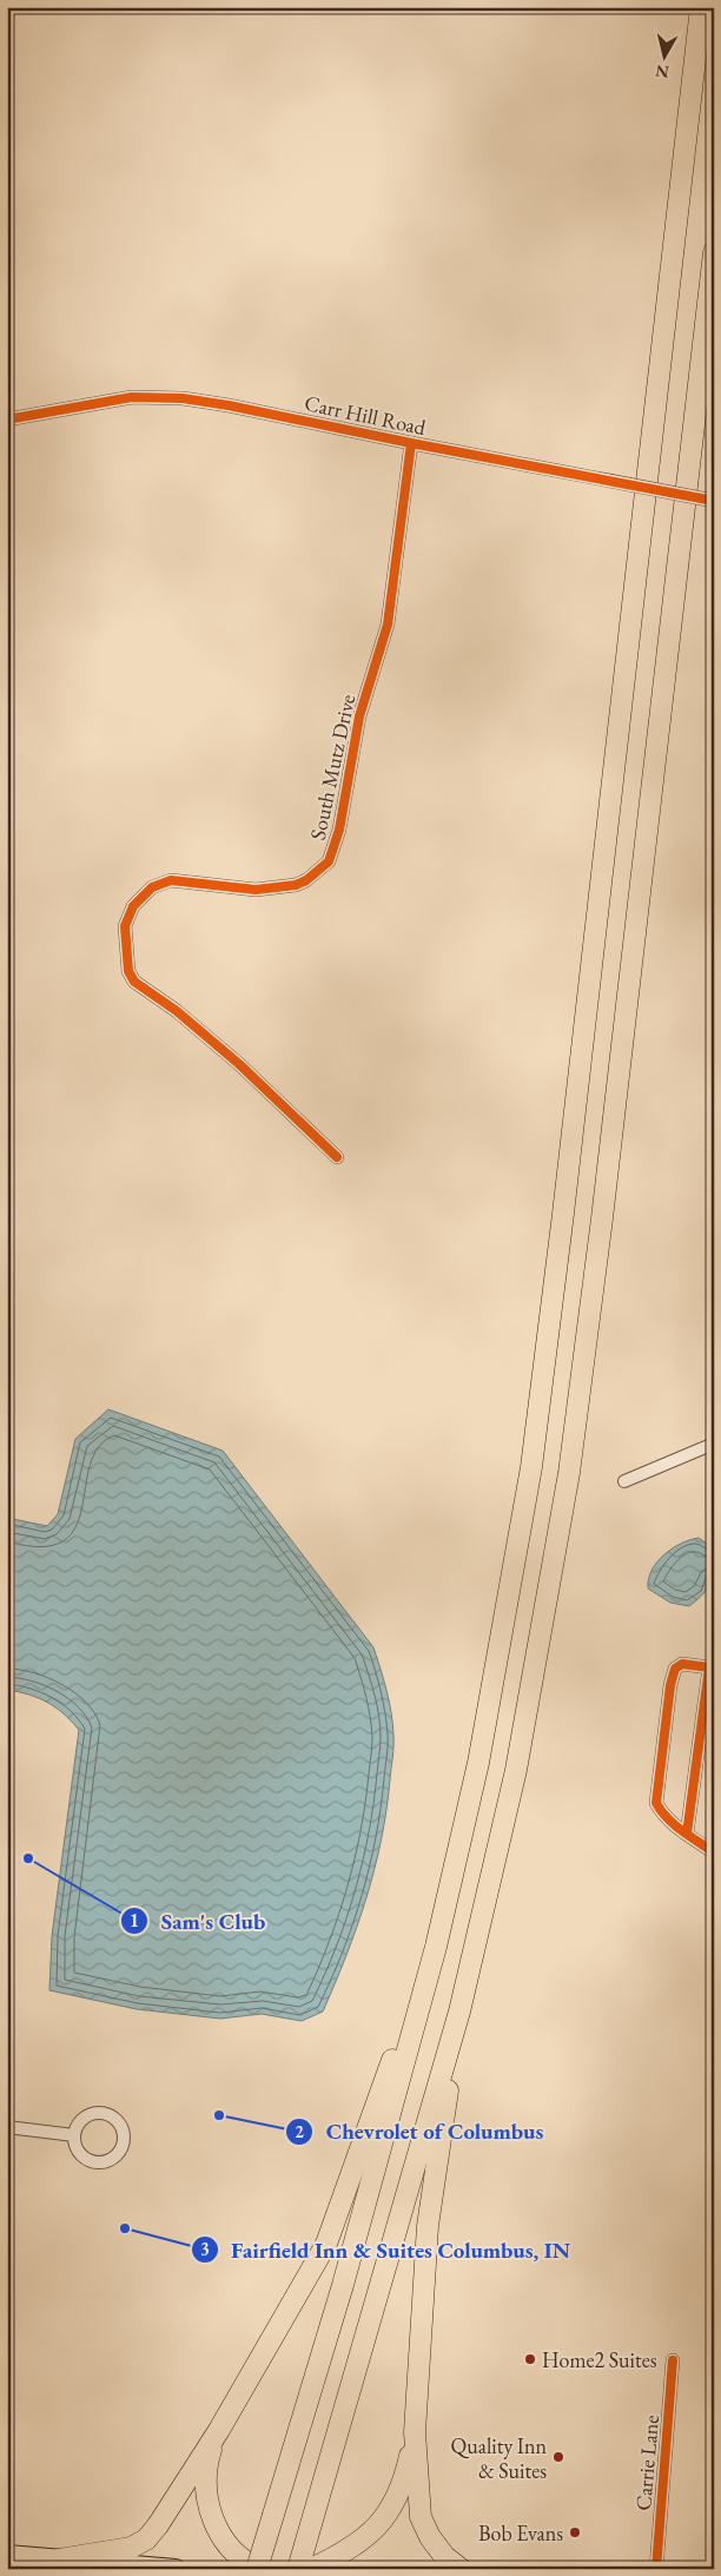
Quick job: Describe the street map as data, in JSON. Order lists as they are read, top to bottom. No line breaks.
{"streets":{"street":["Carr Hill Road","South Mutz Drive","Carrie Lane"]},"crossings":[["Carr Hill Road","South Mutz Drive"]],"places":["Sam's Club","Chevrolet of Columbus","Fairfield Inn & Suites Columbus, IN","Home2 Suites","Quality Inn & Suites","Bob Evans"],"north":"bottom"}
